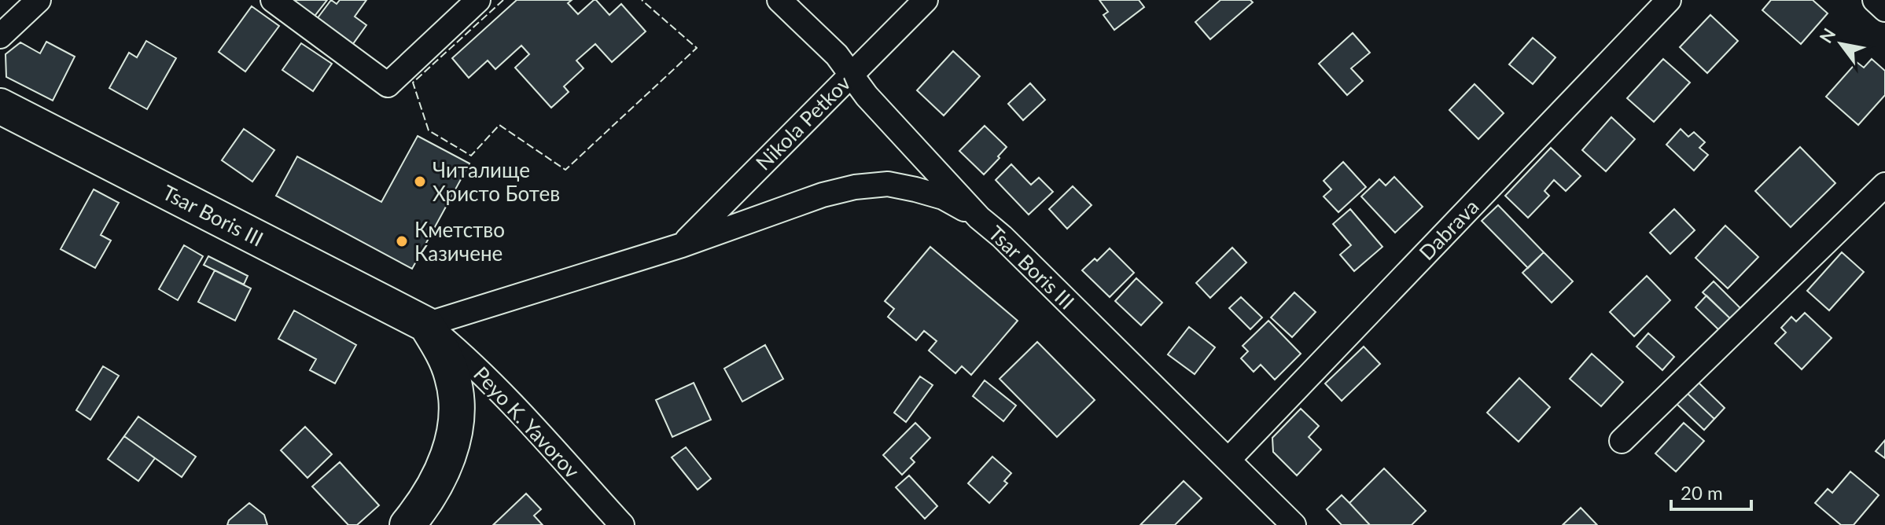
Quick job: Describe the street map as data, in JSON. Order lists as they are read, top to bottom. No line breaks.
{"streets":{"street":["Nikola Petkov","Tsar Boris III","Dabrava","Peyo K. Yavorov"]},"crossings":[["Nikola Petkov","Tsar Boris III"],["Tsar Boris III","Dabrava"],["Tsar Boris III","Peyo K. Yavorov"]],"places":["Читалище Христо Ботев","Кметство Казичене"],"scale_bar":"20 m","north":"top left"}
